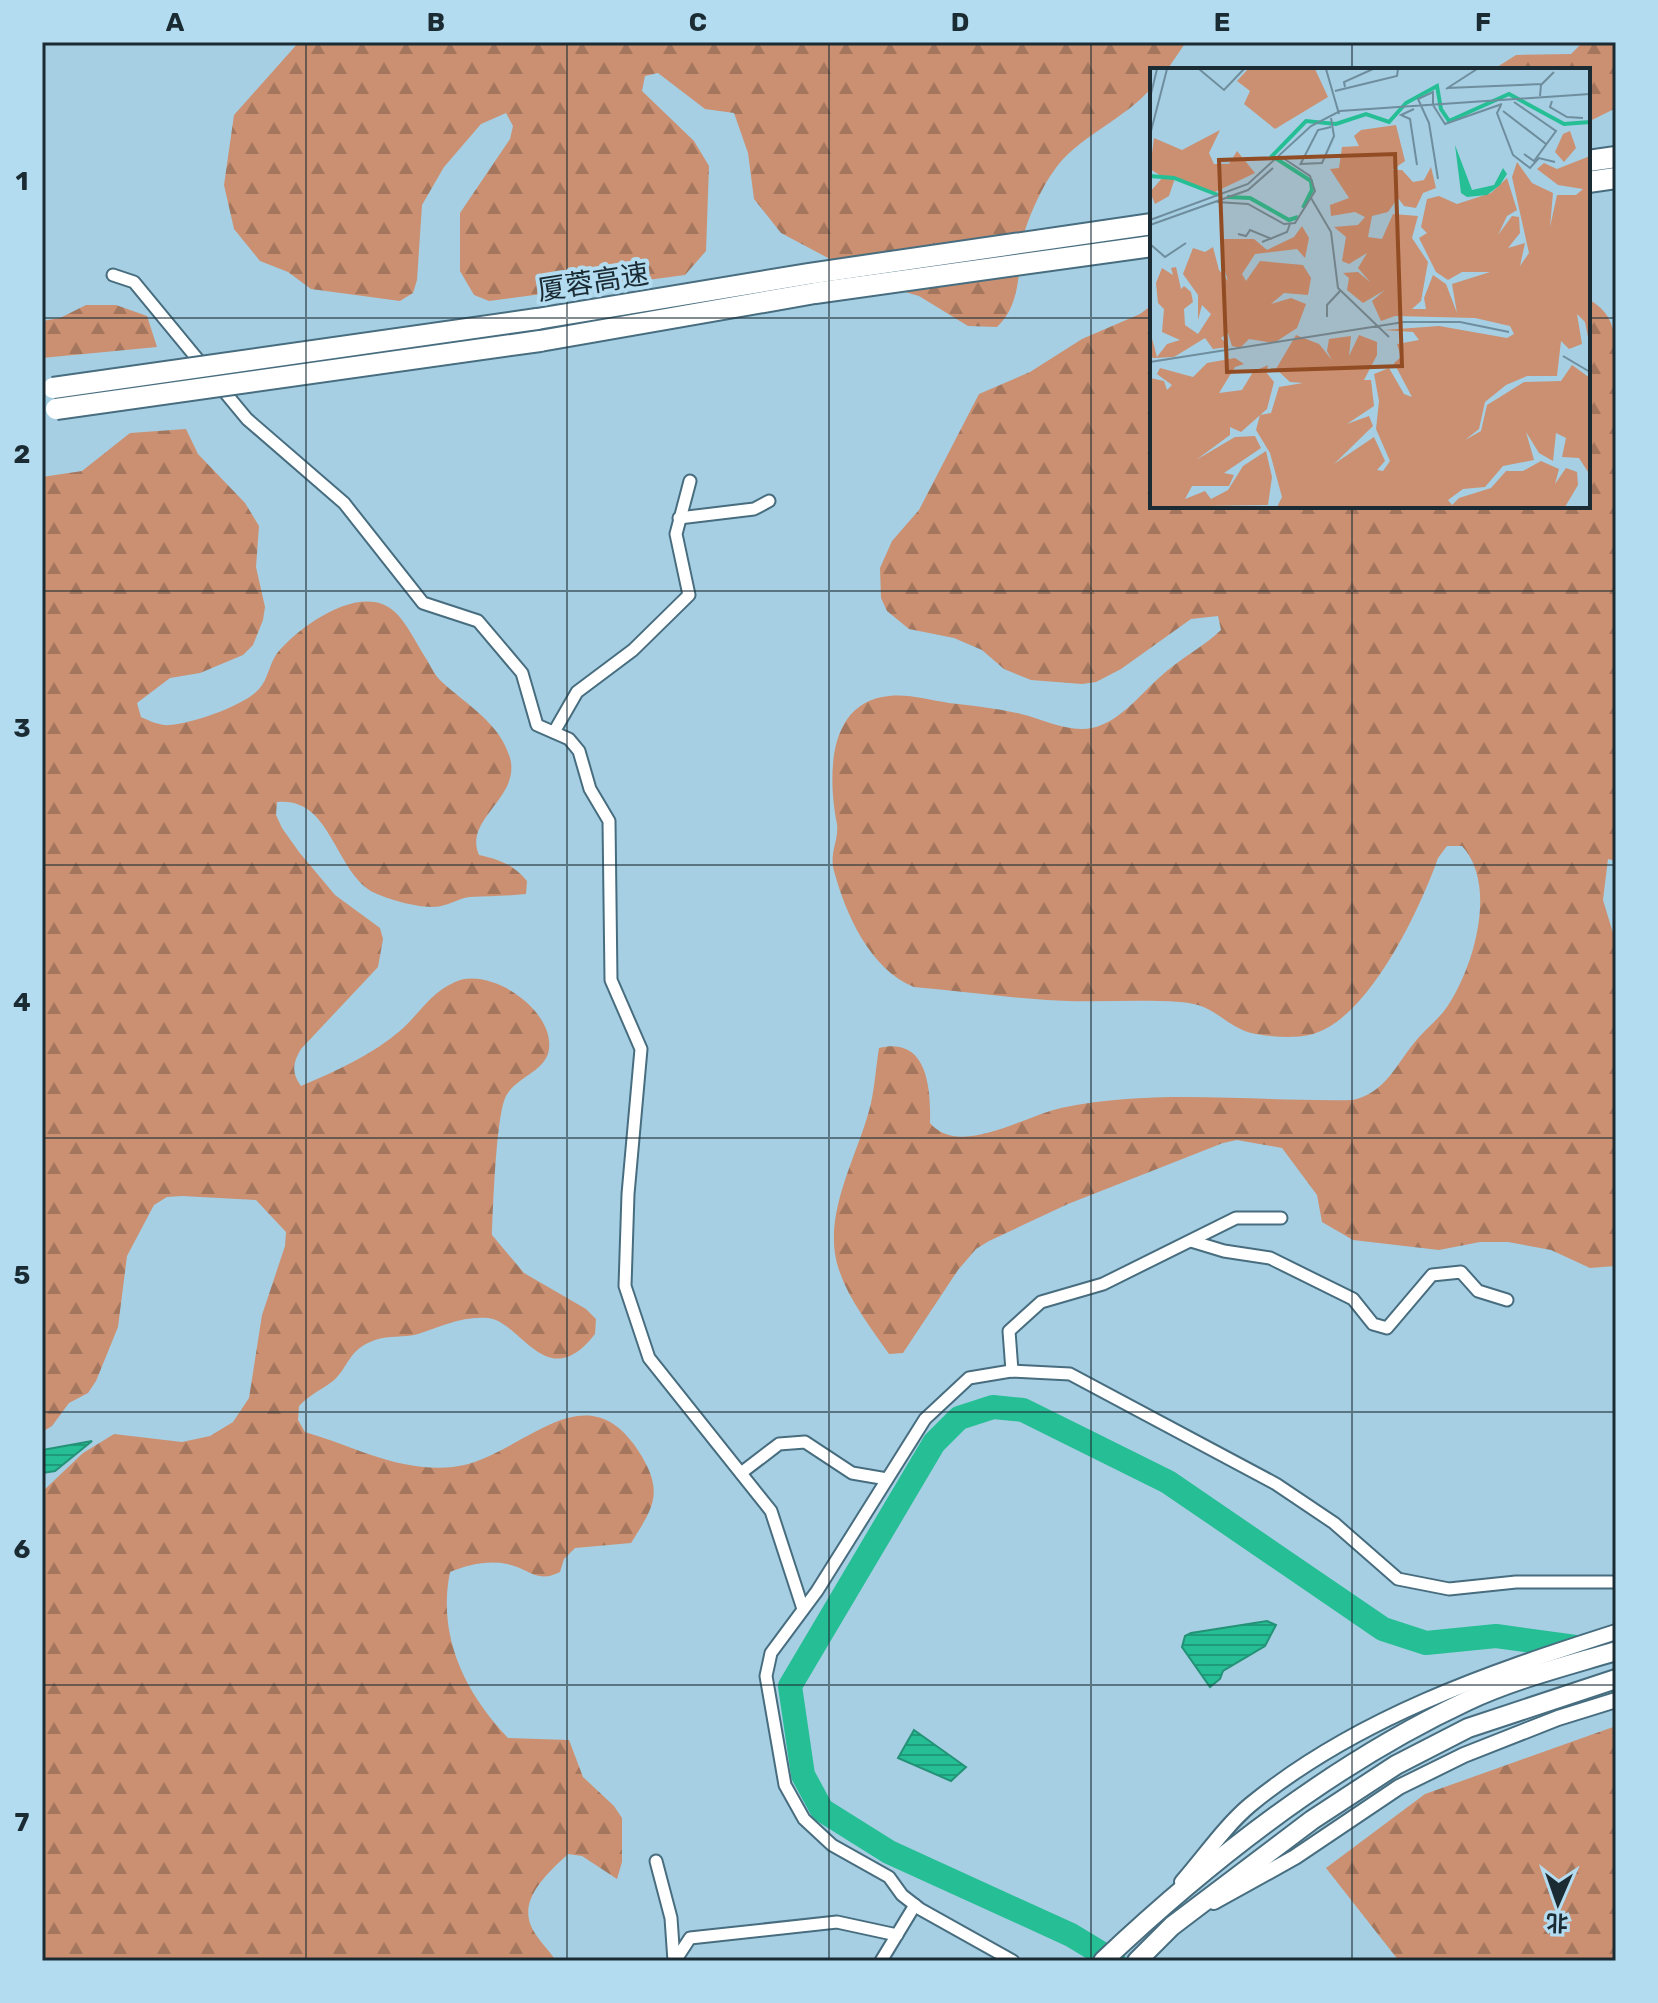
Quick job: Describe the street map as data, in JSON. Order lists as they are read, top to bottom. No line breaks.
{"streets":{"highway":["厦蓉高速"]},"north":"bottom","grid":{"columns":["A","B","C","D","E","F"],"rows":["1","2","3","4","5","6","7"]}}
